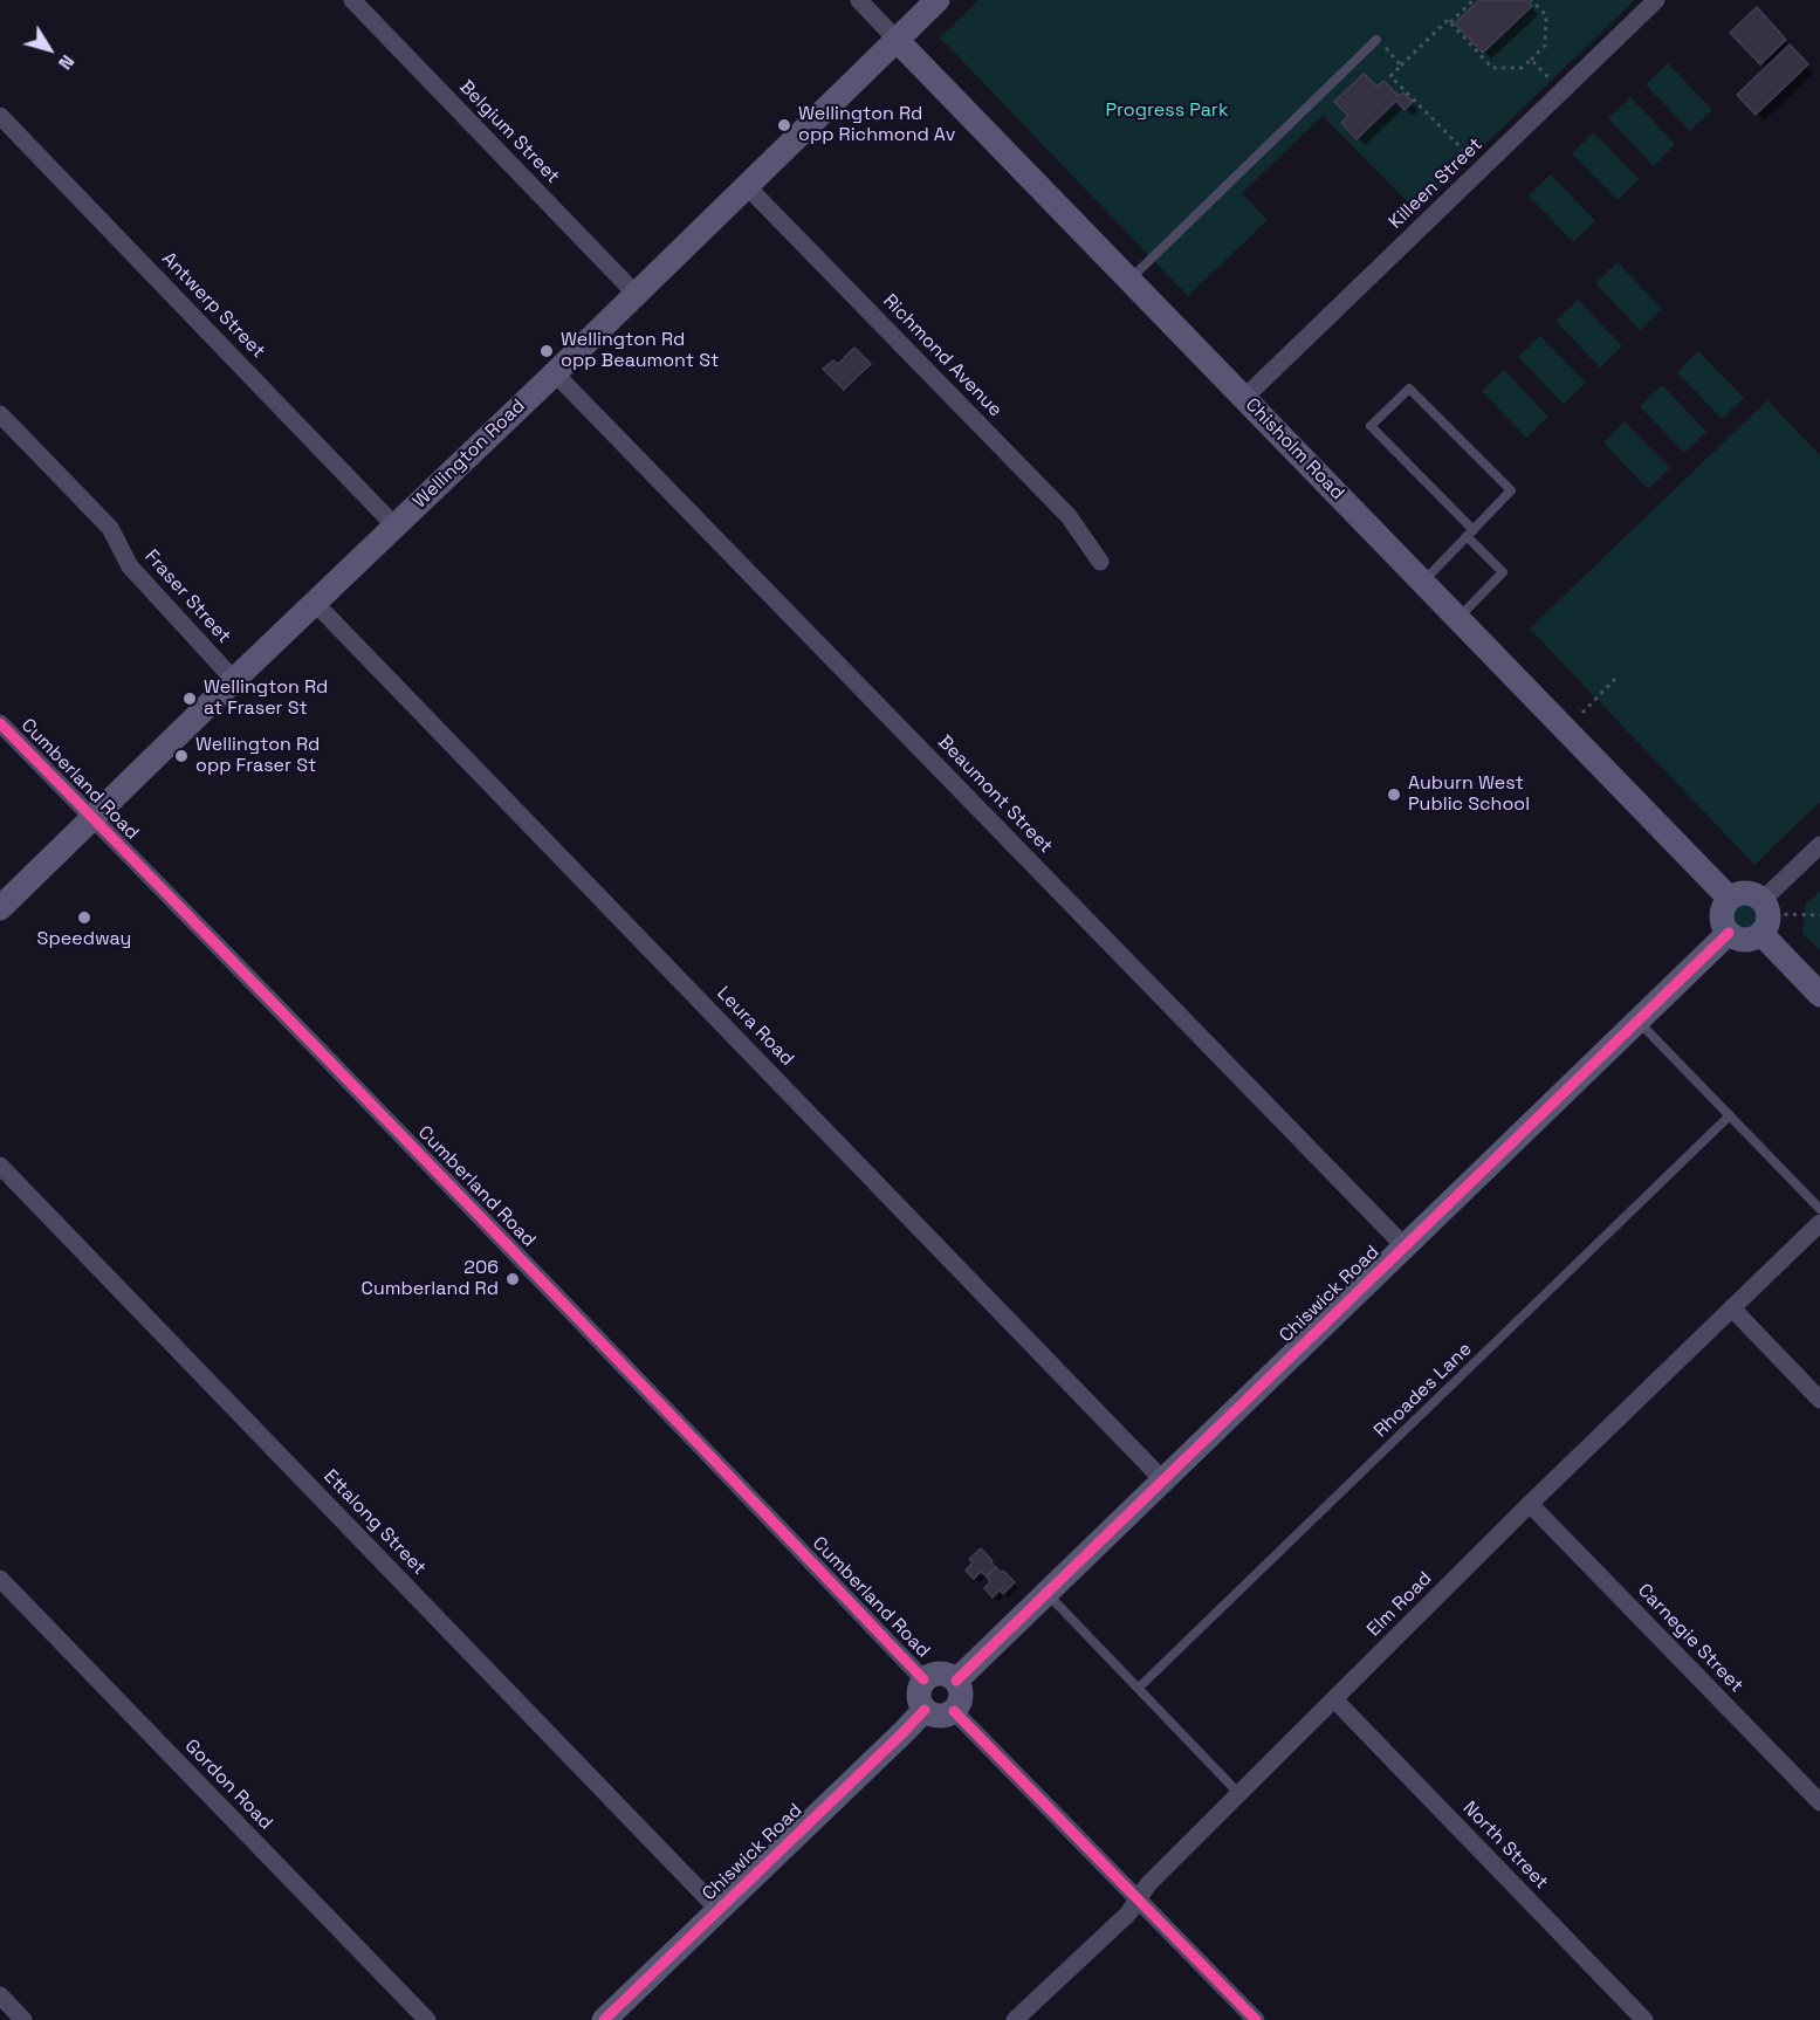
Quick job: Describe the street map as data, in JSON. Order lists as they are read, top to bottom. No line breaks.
{"streets":{"main road":["Chisholm Road","Wellington Road","Chiswick Road"],"street":["Belgium Street","Killeen Street","Antwerp Street","Richmond Avenue","Fraser Street","Cumberland Road","Beaumont Street","Leura Road","Ettalong Street","Elm Road","Carnegie Street","Gordon Road","North Street"],"lane":["Rhoades Lane"]},"crossings":[["Belgium Street","Wellington Road"],["Killeen Street","Chisholm Road"],["Antwerp Street","Wellington Road"],["Richmond Avenue","Wellington Road"],["Chisholm Road","Wellington Road"],["Chisholm Road","Chiswick Road"],["Wellington Road","Fraser Street"],["Wellington Road","Cumberland Road"],["Wellington Road","Beaumont Street"],["Wellington Road","Leura Road"],["Cumberland Road","Chiswick Road"],["Beaumont Street","Chiswick Road"],["Leura Road","Chiswick Road"],["Chiswick Road","Ettalong Street"],["Elm Road","Carnegie Street"],["Elm Road","North Street"]],"parks":["Progress Park"],"places":["Wellington Rd opp Richmond Av","Wellington Rd opp Beaumont St","Wellington Rd at Fraser St","Wellington Rd opp Fraser St","Auburn West Public School","Speedway","206 Cumberland Rd"],"north":"bottom right"}
